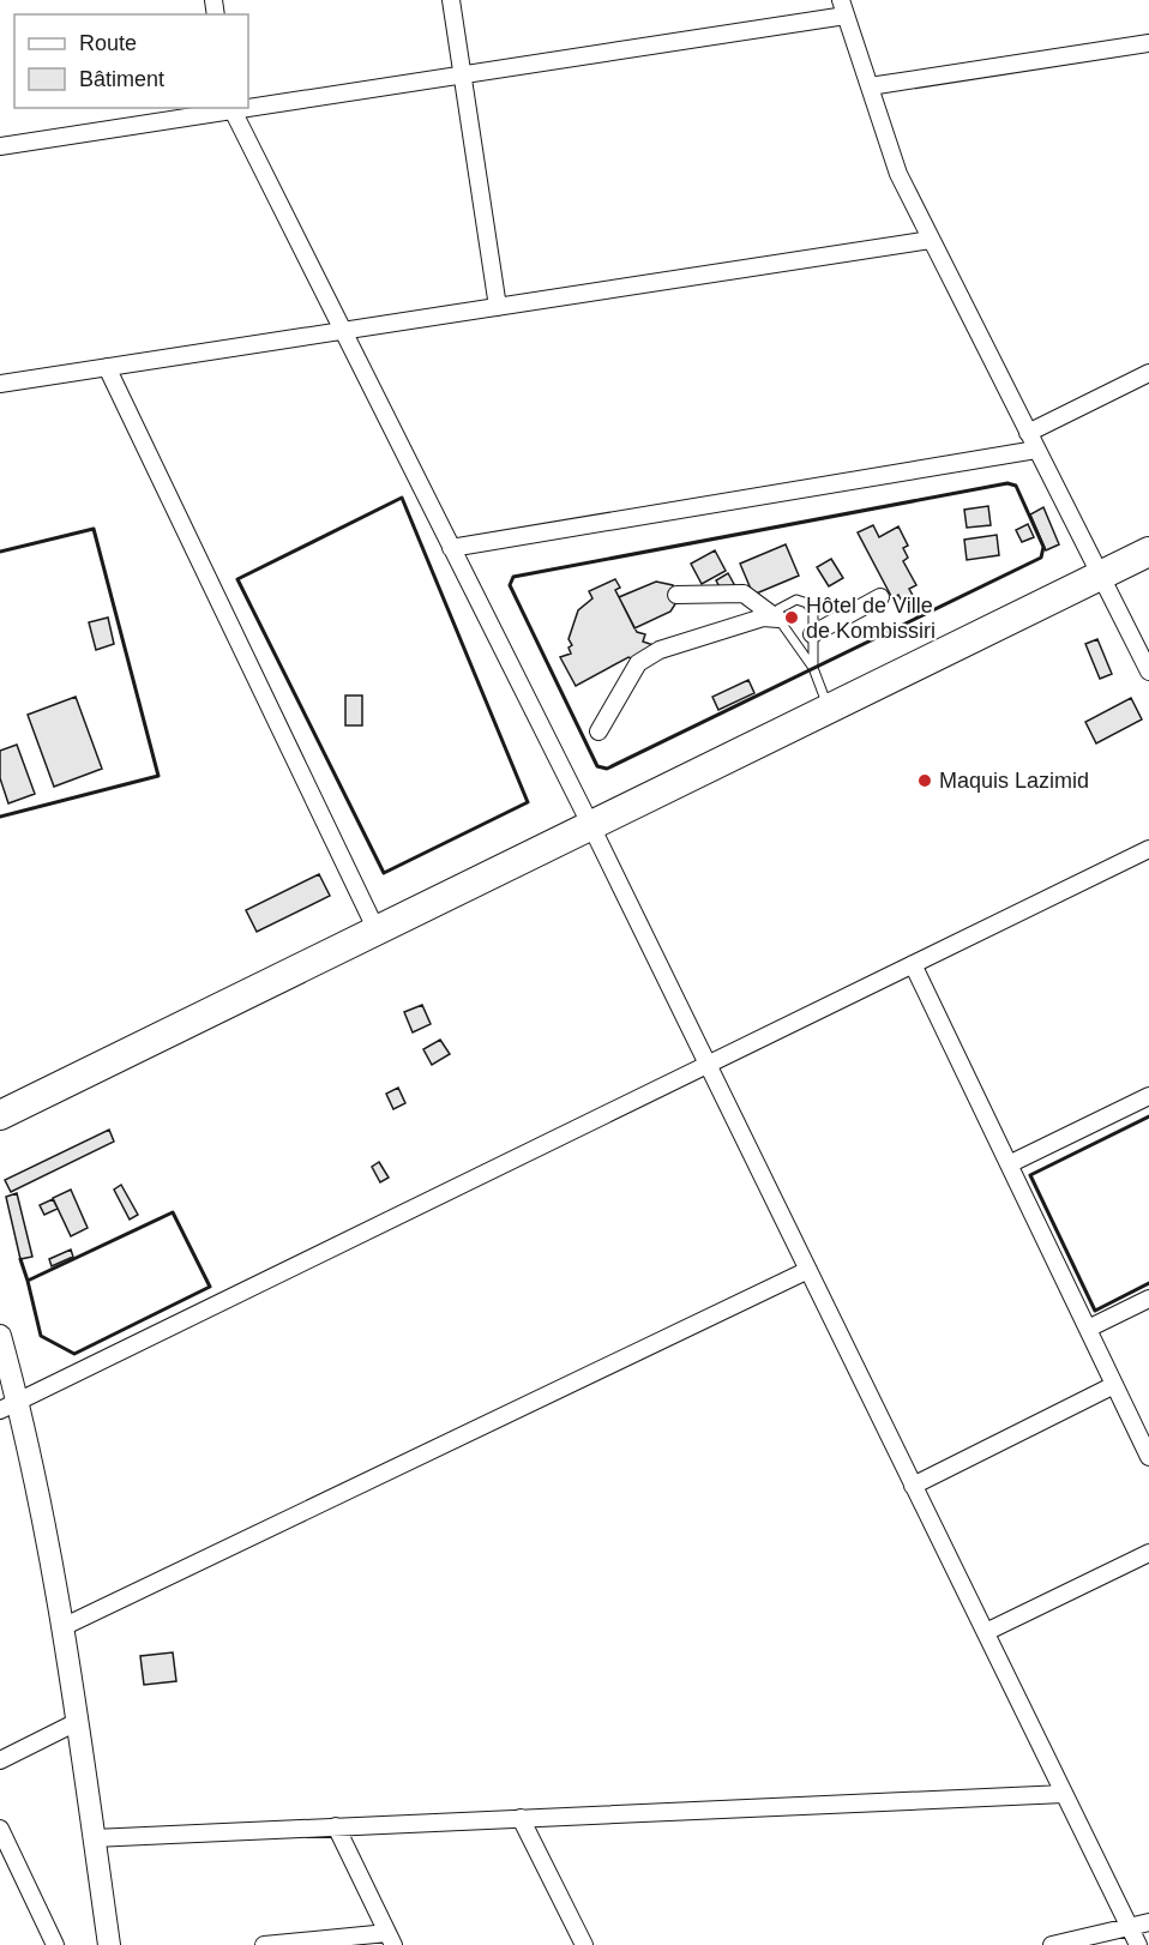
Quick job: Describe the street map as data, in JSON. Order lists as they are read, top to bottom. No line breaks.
{"places":["Hôtel de Ville de Kombissiri","Maquis Lazimid"],"legend":["Route","Bâtiment"]}
